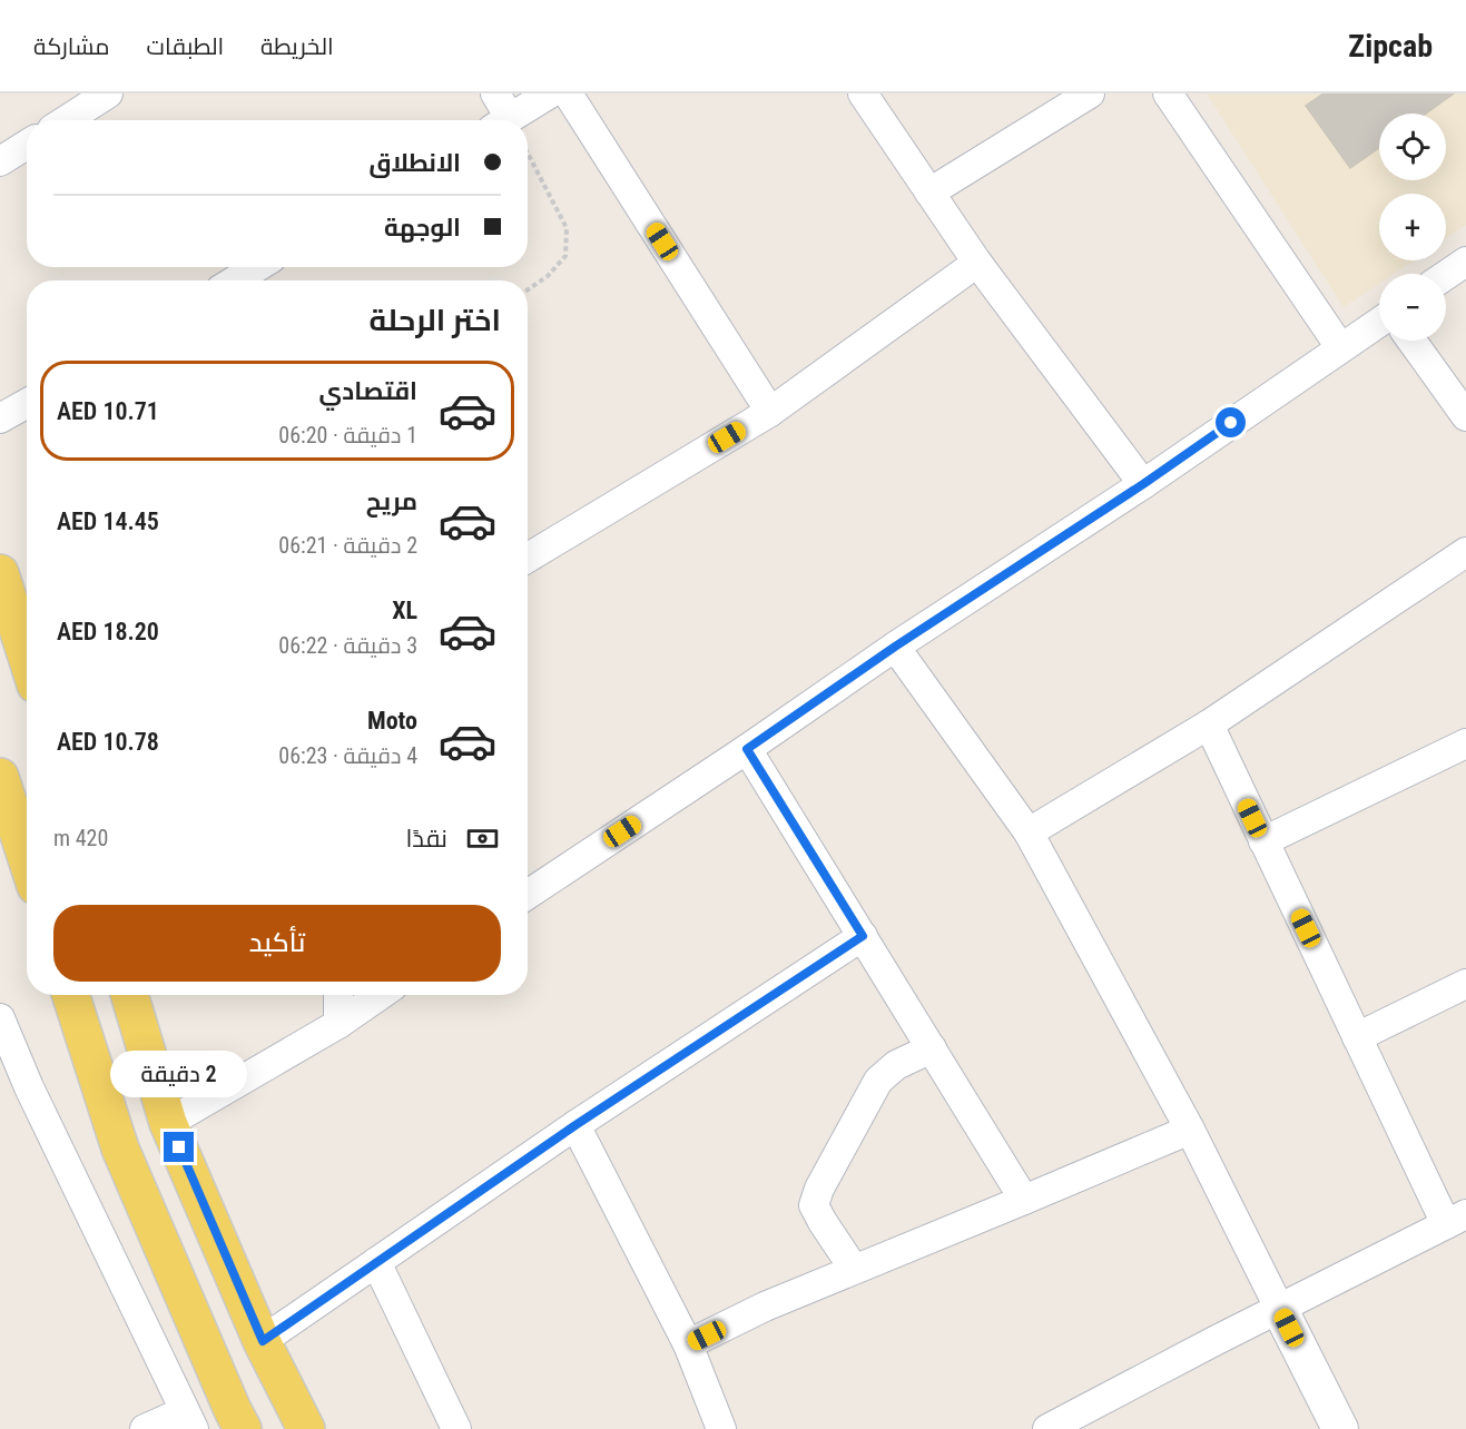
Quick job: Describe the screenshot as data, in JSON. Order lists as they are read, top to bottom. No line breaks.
{"page":{"header":"Zipcab","nav":["الخريطة","الطبقات","مشاركة"],"map_buttons":["+","−"],"banner":["الانطلاق","الوجهة"],"heading":"اختر الرحلة","list":[{"name":"اقتصادي","note":"1 دقيقة · 06:20","value":"AED 10.71"},{"name":"مريح","note":"2 دقيقة · 06:21","value":"AED 14.45"},{"name":"XL","note":"3 دقيقة · 06:22","value":"AED 18.20"},{"name":"Moto","note":"4 دقيقة · 06:23","value":"AED 10.78"}],"pay":["نقدًا","420 m"],"buttons":"تأكيد","bubble":"2 دقيقة"}}
